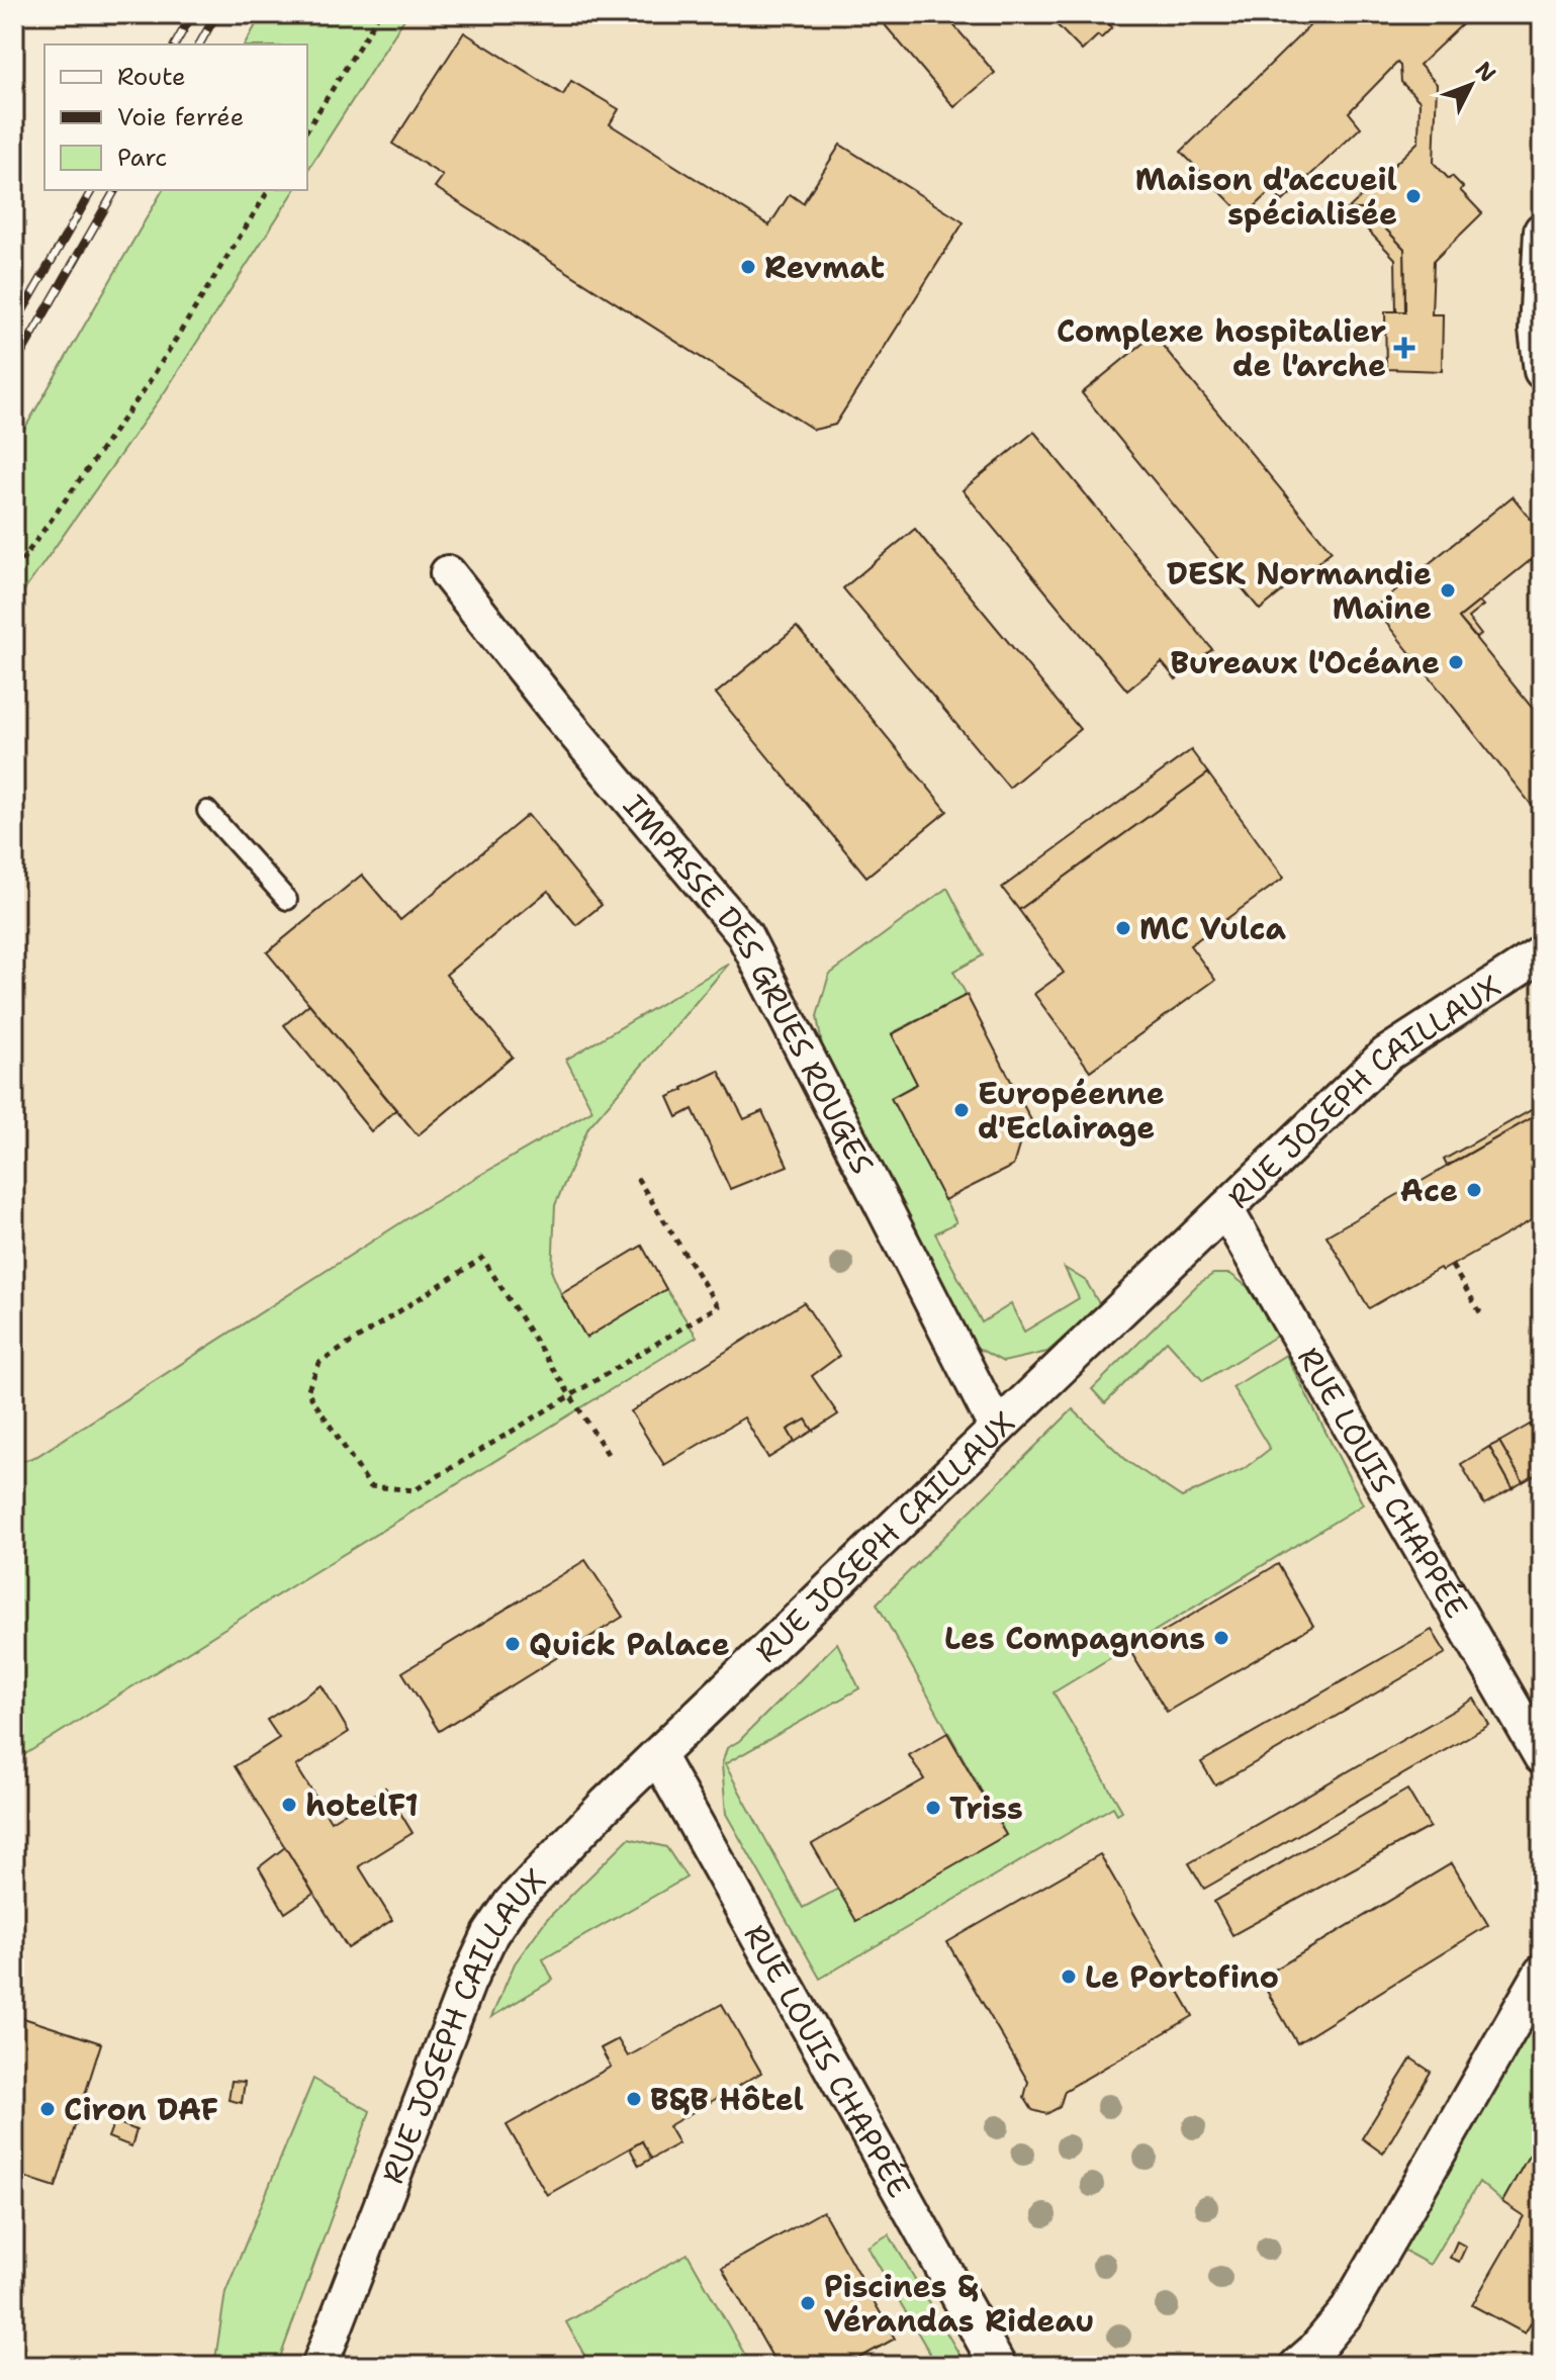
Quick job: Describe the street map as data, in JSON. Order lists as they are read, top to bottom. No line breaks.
{"streets":{"street":["IMPASSE DES GRUES ROUGES","RUE JOSEPH CAILLAUX","RUE LOUIS CHAPPÉE"]},"crossings":[["IMPASSE DES GRUES ROUGES","RUE JOSEPH CAILLAUX"],["RUE JOSEPH CAILLAUX","RUE LOUIS CHAPPÉE"]],"places":{"other":["Maison d'accueil spécialisée","Revmat","DESK Normandie Maine","Bureaux l'Océane","MC Vulca","Européenne d'Eclairage","Ace","Les Compagnons","Quick Palace","hotelF1","Triss","Le Portofino","B&B Hôtel","Ciron DAF","Piscines & Vérandas Rideau"],"health":["Complexe hospitalier de l'arche"]},"legend":["Route","Voie ferrée","Parc"],"north":"top right"}
